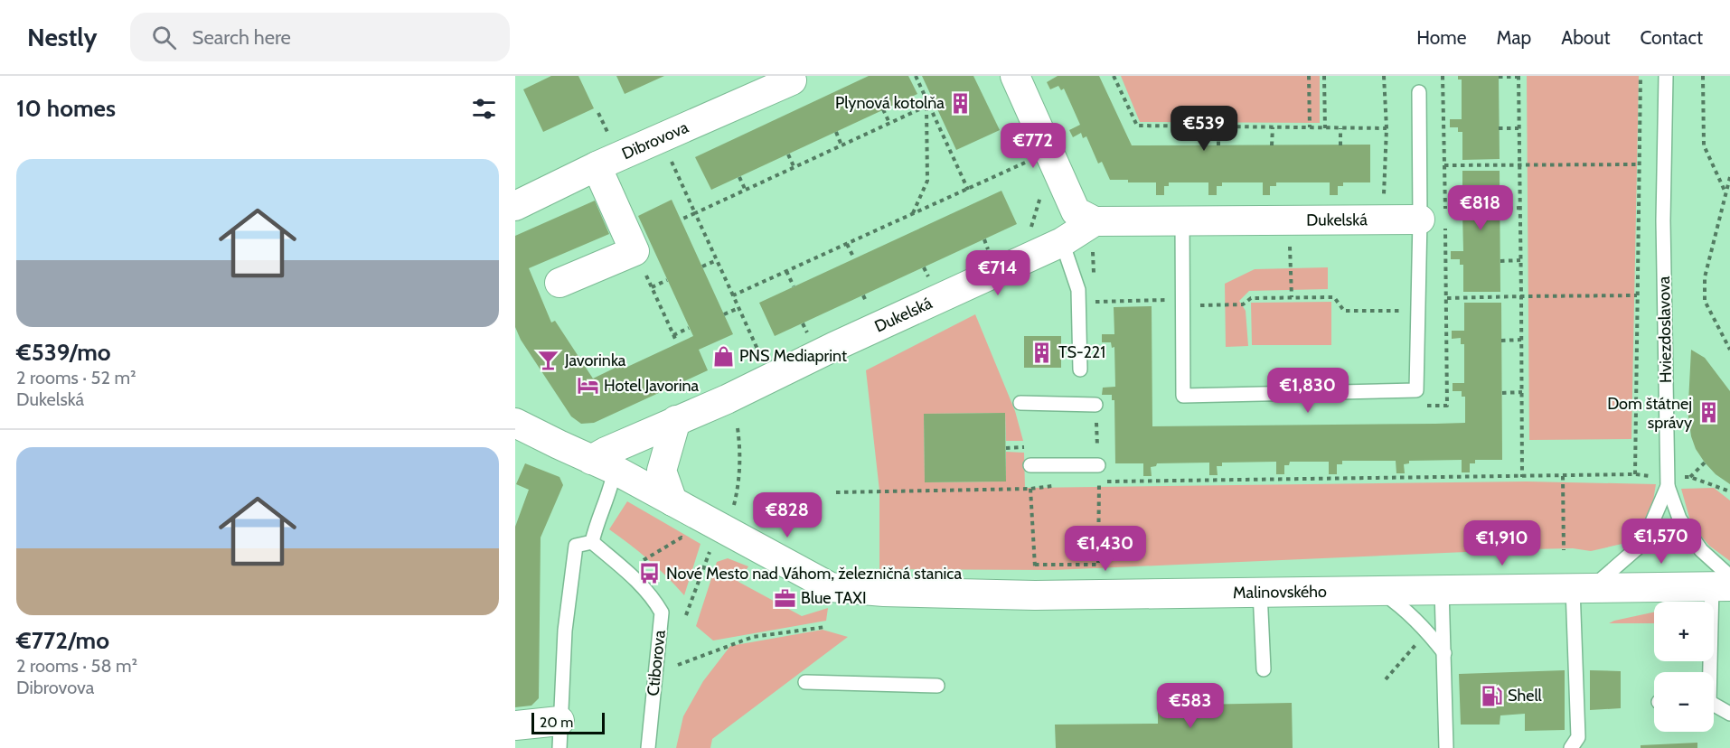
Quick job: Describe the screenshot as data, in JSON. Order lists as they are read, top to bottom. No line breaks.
{"streets":{"street":["Dibrovova","Dukelská","Malinovského"],"lane":["Hviezdoslavova","Ctiborova"]},"crossings":[["Hviezdoslavova","Malinovského"]],"places":{"building":["Plynová kotolňa","TS-221","Dom štátnej správy"],"shop":["PNS Mediaprint"],"bar":["Javorinka"],"hotel":["Hotel Javorina"],"bus stop":["Nové Mesto nad Váhom, železničná stanica"],"office":["Blue TAXI"],"fuel station":["Shell"]},"scale_bar":"20 m","page":{"header":"Nestly","search":"Search here","nav":["Home","Map","About","Contact"],"heading":"10 homes","price":["€539","€772","€818","€714","€1,830","€828","€1,570","€1,910","€1,430","€583"],"list":[{"name":"€539/mo","note":"2 rooms · 52 m² · Dukelská"},{"name":"€772/mo","note":"2 rooms · 58 m² · Dibrovova"}],"map_buttons":["+","−"],"scale":"20 m"}}
